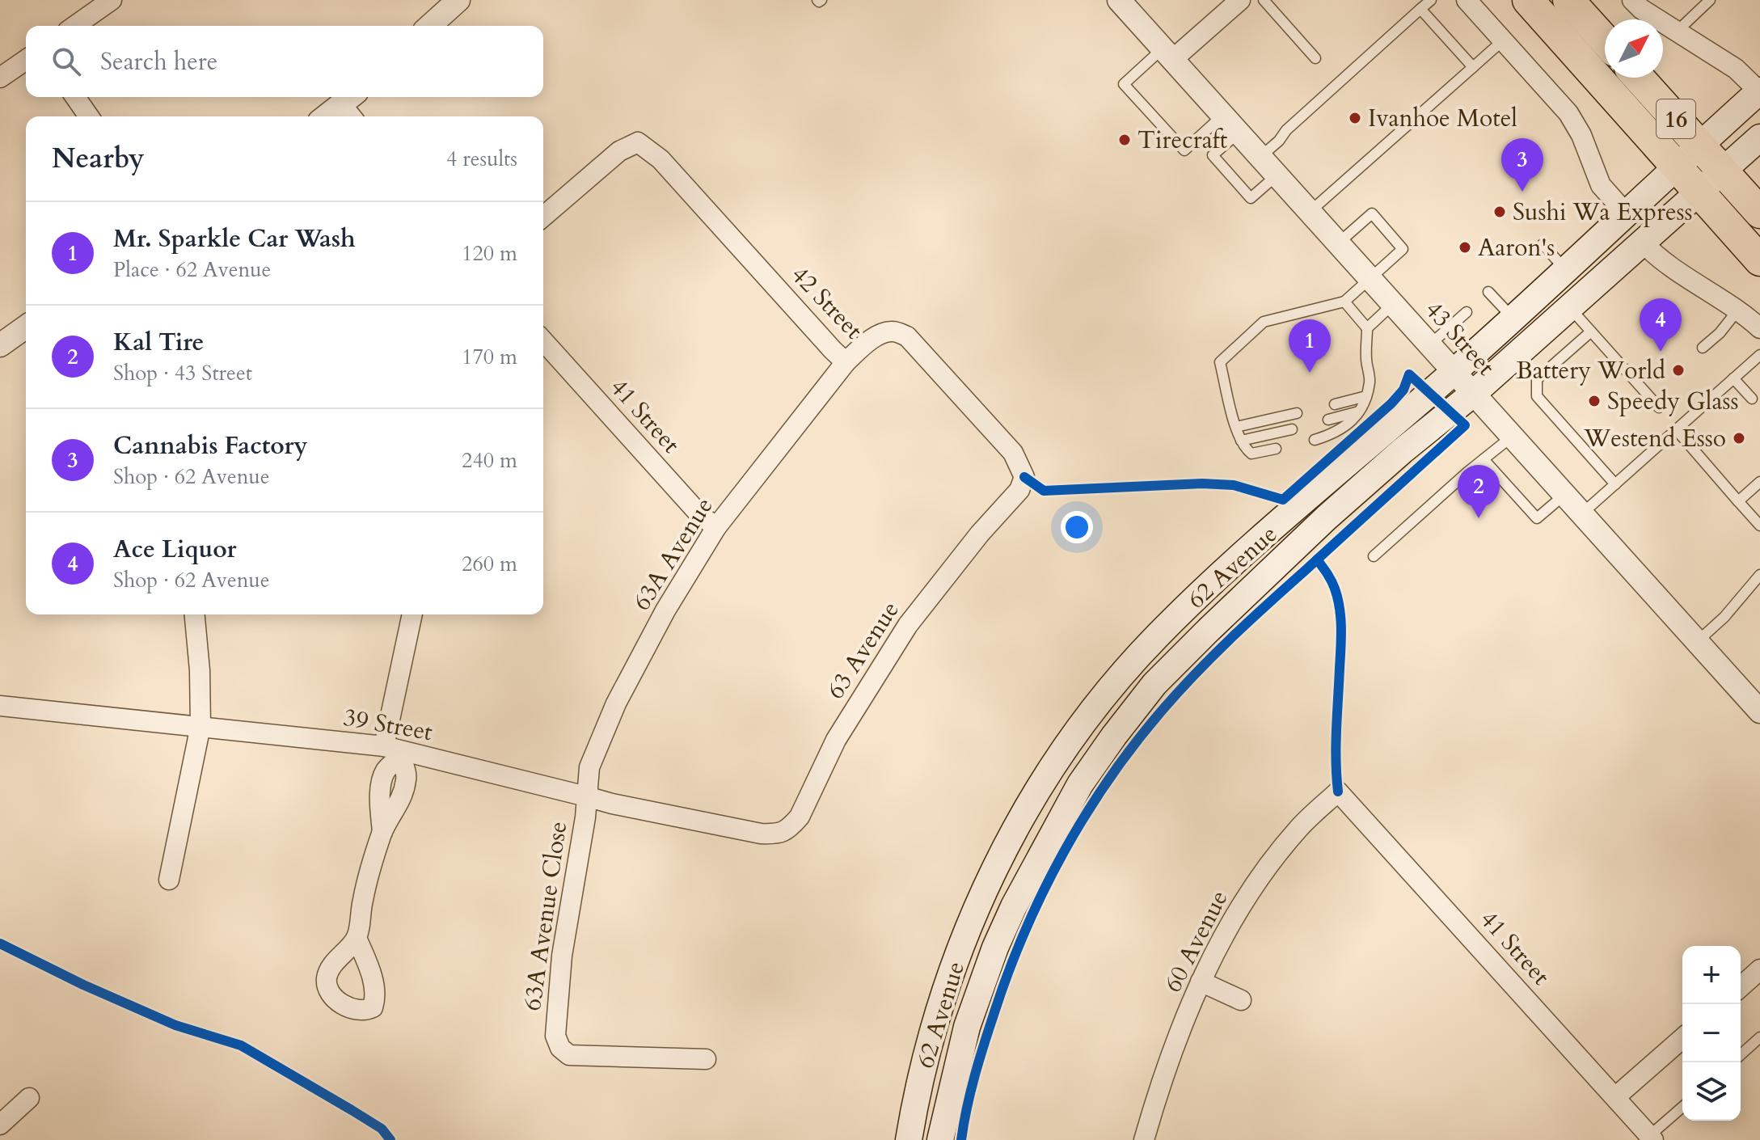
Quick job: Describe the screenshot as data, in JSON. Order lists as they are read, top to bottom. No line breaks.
{"streets":{"highway":["16"],"main road":["62 Avenue"],"street":["42 Street","43 Street","41 Street","63A Avenue","63 Avenue","39 Street","63A Avenue Close","60 Avenue"]},"crossings":[["16","62 Avenue"],["42 Street","63A Avenue"],["42 Street","63 Avenue"],["43 Street","62 Avenue"],["41 Street","63A Avenue"],["41 Street","60 Avenue"],["63A Avenue","39 Street"],["63A Avenue","63A Avenue Close"],["63 Avenue","39 Street"],["39 Street","63A Avenue Close"]],"places":["Ivanhoe Motel","Tirecraft","Sushi Wa Express","Aaron's","Battery World","Speedy Glass","Westend Esso"],"north":"top right","page":{"search":"Search here","heading":["Nearby","4 results"],"pins":["3","4","1","2"],"list":[{"mark":"1","name":"Mr. Sparkle Car Wash","note":"Place · 62 Avenue","value":"120 m"},{"mark":"2","name":"Kal Tire","note":"Shop · 43 Street","value":"170 m"},{"mark":"3","name":"Cannabis Factory","note":"Shop · 62 Avenue","value":"240 m"},{"mark":"4","name":"Ace Liquor","note":"Shop · 62 Avenue","value":"260 m"}],"map_buttons":["+","−"]}}
